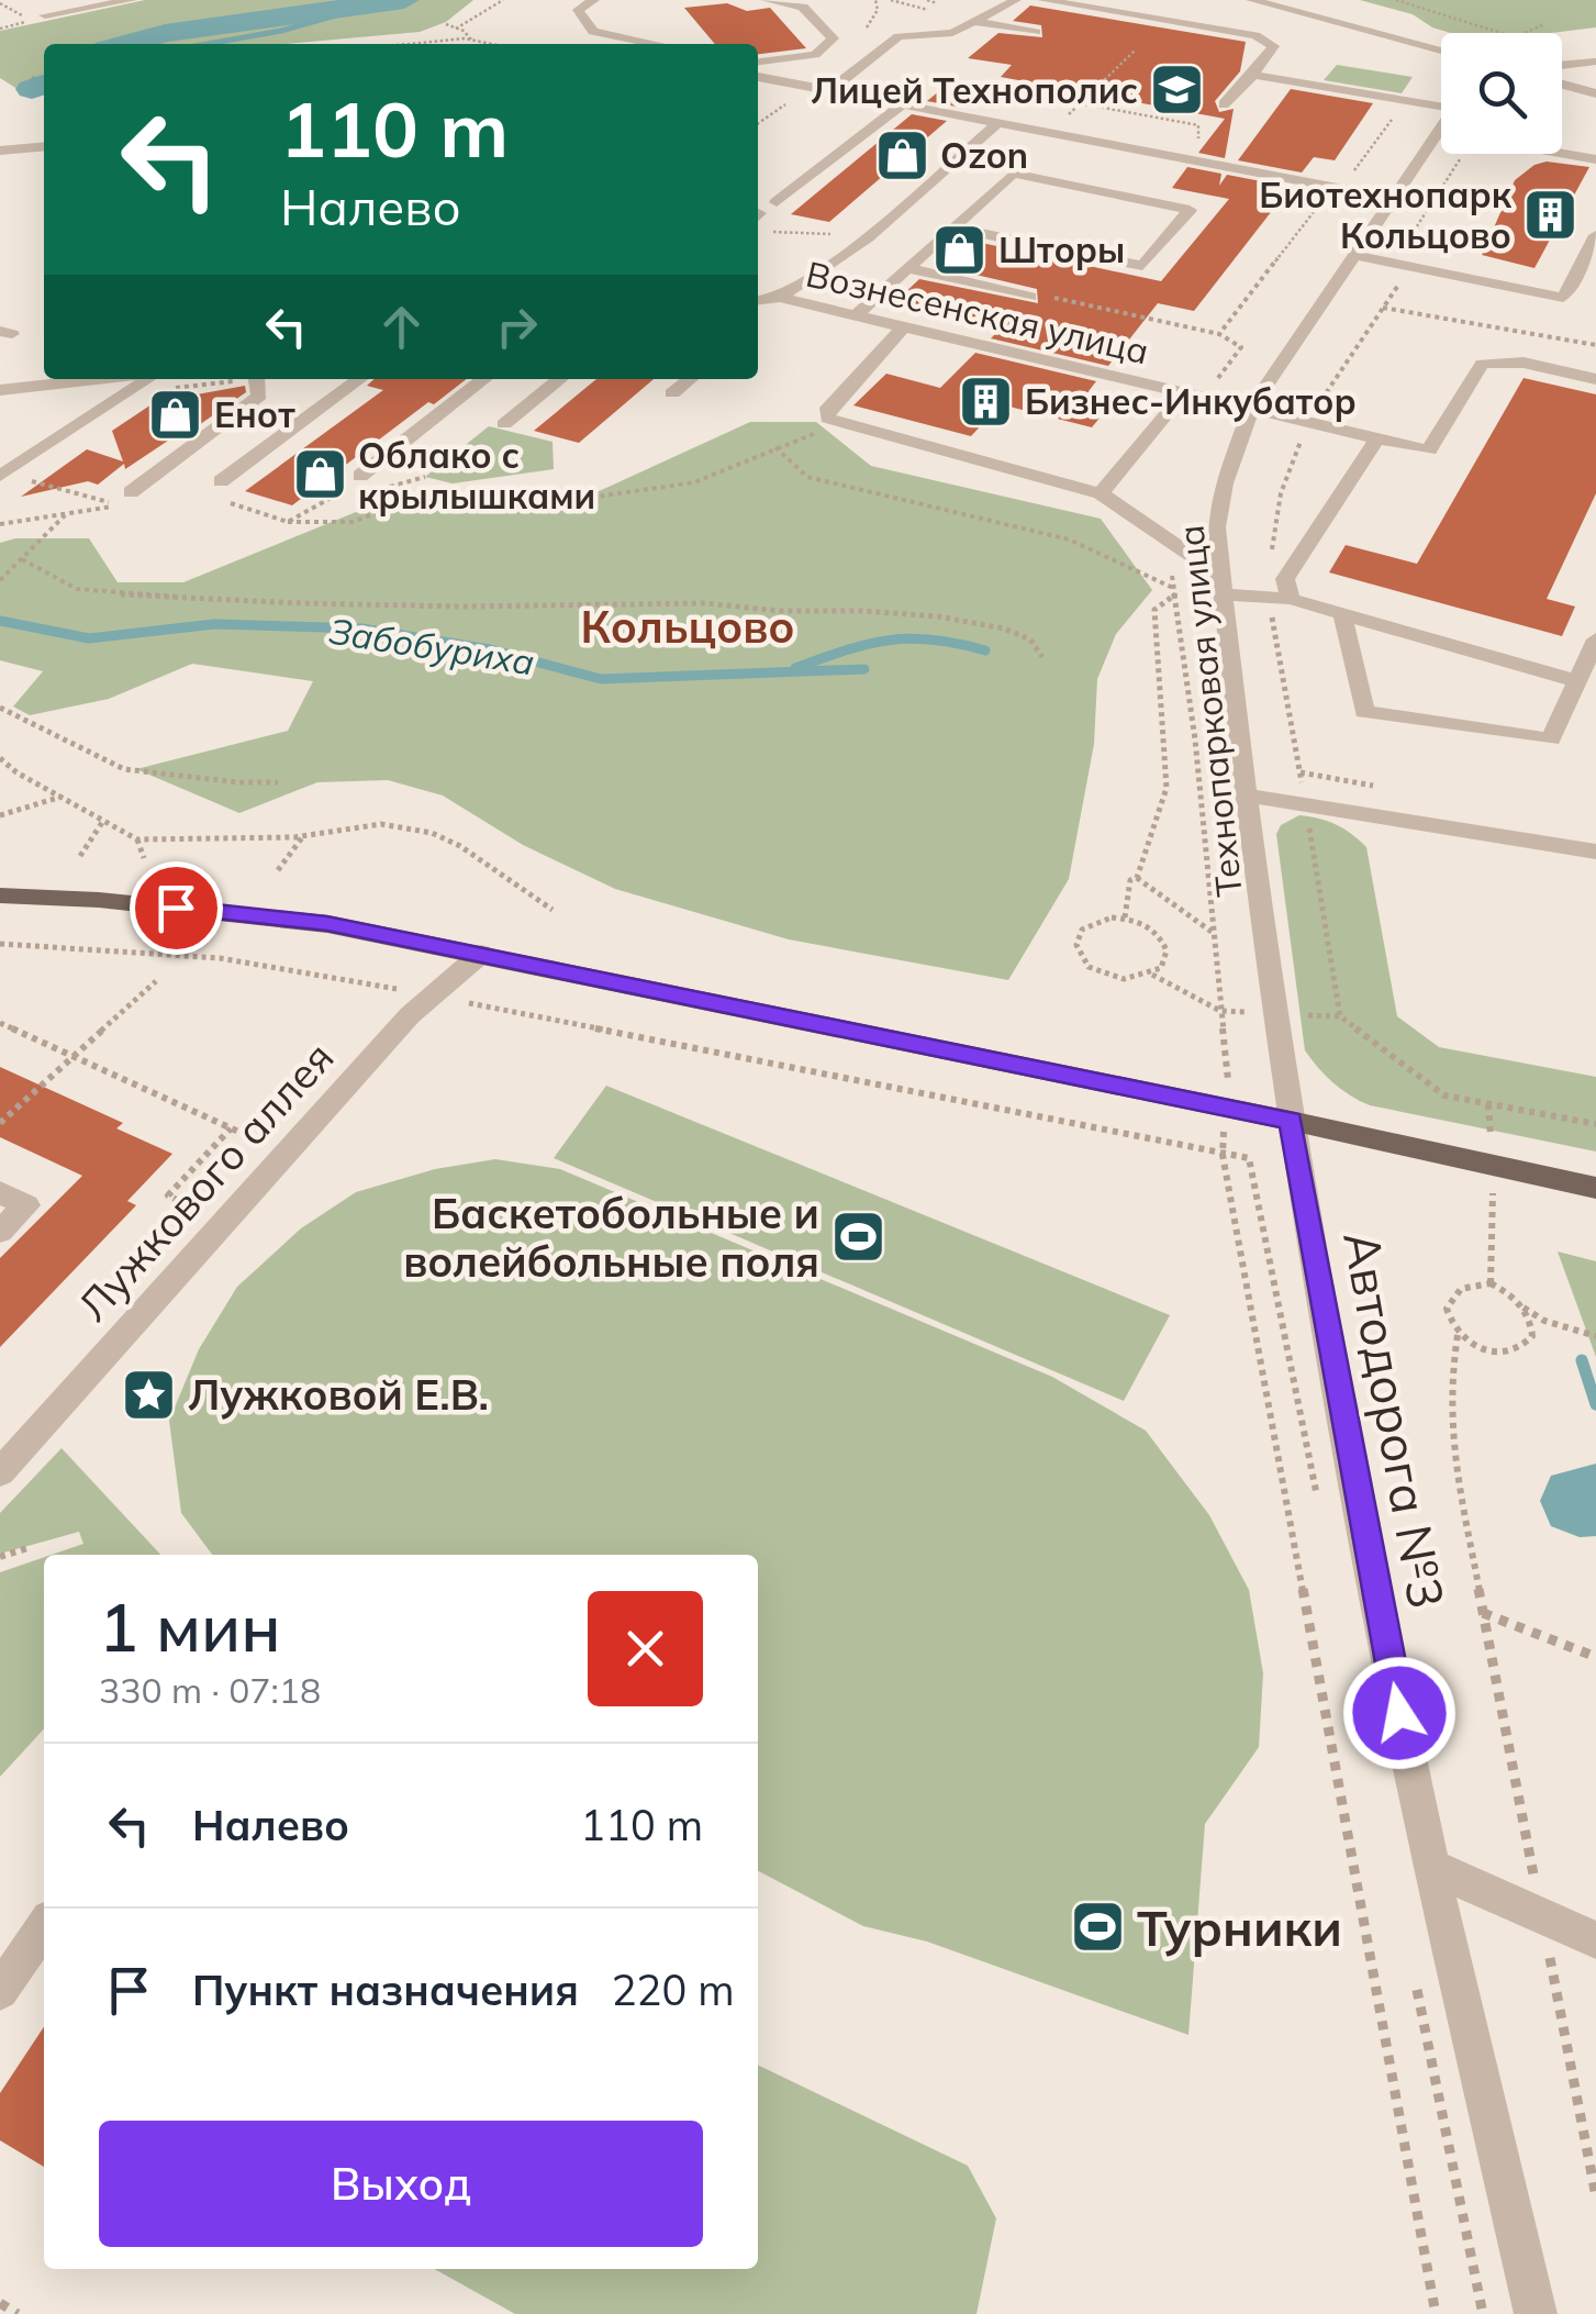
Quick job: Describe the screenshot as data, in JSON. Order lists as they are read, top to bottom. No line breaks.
{"streets":{"street":["Вознесенская улица","Технопарковая улица","Лужкового аллея","Автодорога №3"]},"crossings":[["Вознесенская улица","Технопарковая улица"],["Технопарковая улица","Автодорога №3"]],"districts":["Кольцово"],"water":["Забобуриха"],"places":{"school or university":["Лицей Технополис"],"shop":["Ozon","Шторы","Енот","Облако с крылышками"],"building":["Биотехнопарк Кольцово","Бизнес-Инкубатор"],"sports":["Баскетобольные и волейбольные поля","Турники"],"place":["Лужковой Е.В."]},"page":{"turn":["110 m","Налево"],"heading":["1 мин","330 m · 07:18"],"list":[{"name":"Налево","value":"110 m"},{"name":"Пункт назначения","value":"220 m"}],"buttons":"Выход"}}
